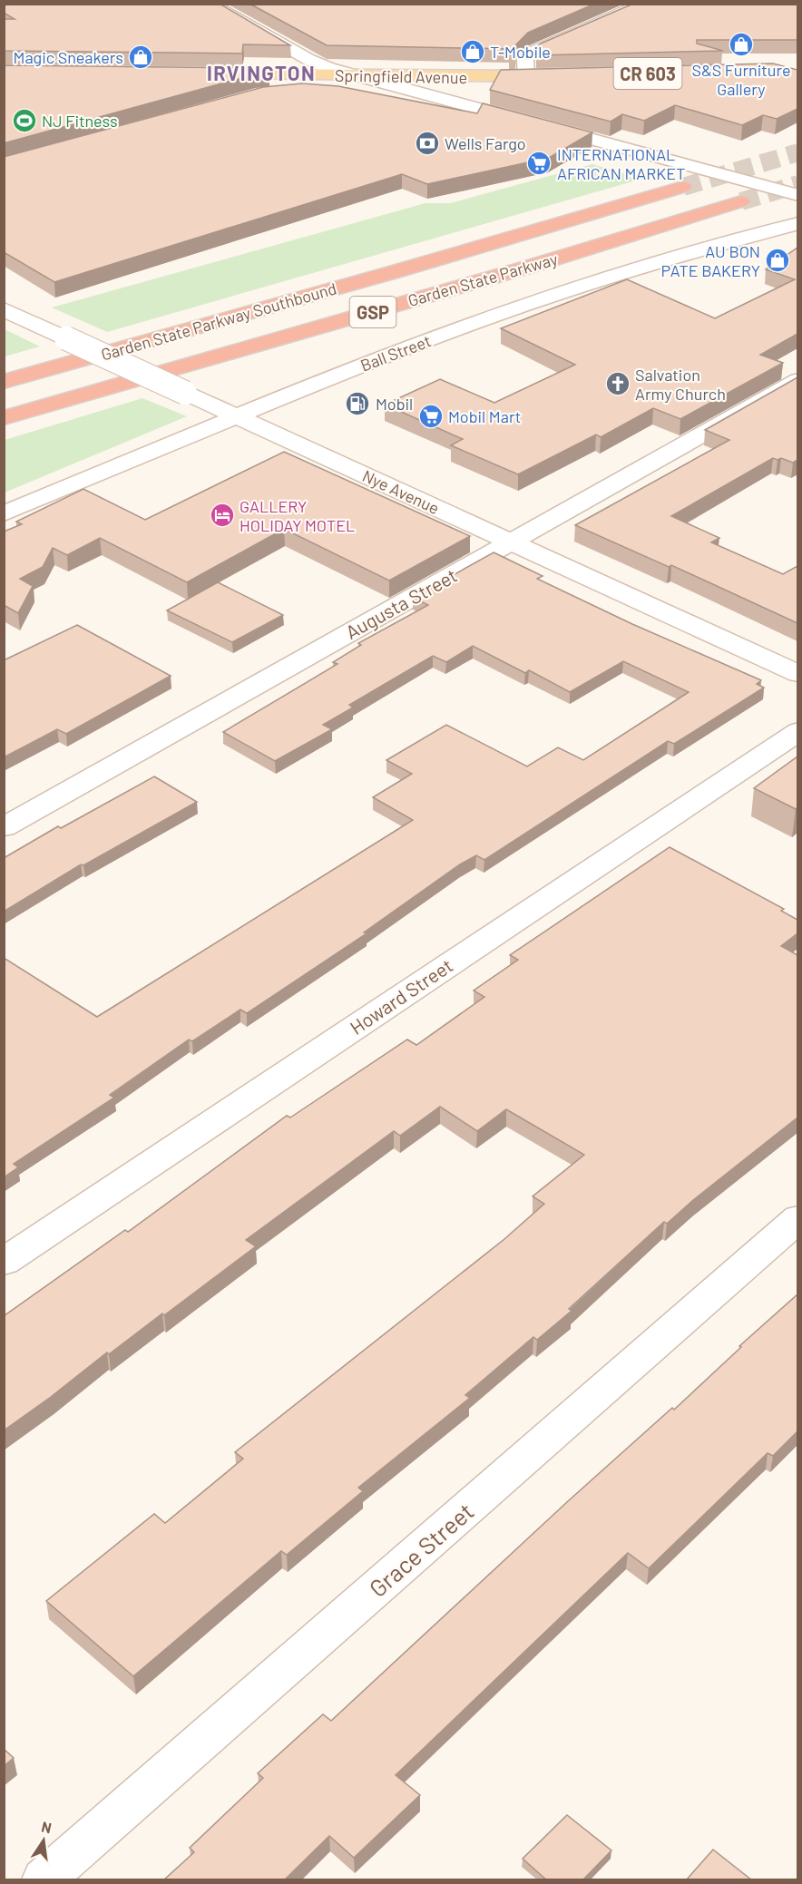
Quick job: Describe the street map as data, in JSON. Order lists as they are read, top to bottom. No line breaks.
{"streets":{"highway":["Garden State Parkway","GSP","Garden State Parkway Southbound"],"main road":["Springfield Avenue"],"street":["Ball Street","Nye Avenue","Augusta Street","Howard Street","Grace Street"]},"crossings":[["Ball Street","Nye Avenue"],["Nye Avenue","Augusta Street"]],"districts":["IRVINGTON"],"places":{"shop":["S&S Furniture Gallery","T-Mobile","Magic Sneakers","AU BON PATE BAKERY"],"sports":["NJ Fitness"],"bank":["Wells Fargo"],"supermarket":["INTERNATIONAL AFRICAN MARKET","Mobil Mart"],"church":["Salvation Army Church"],"fuel station":["Mobil"],"hotel":["GALLERY HOLIDAY MOTEL"]},"north":"top"}
